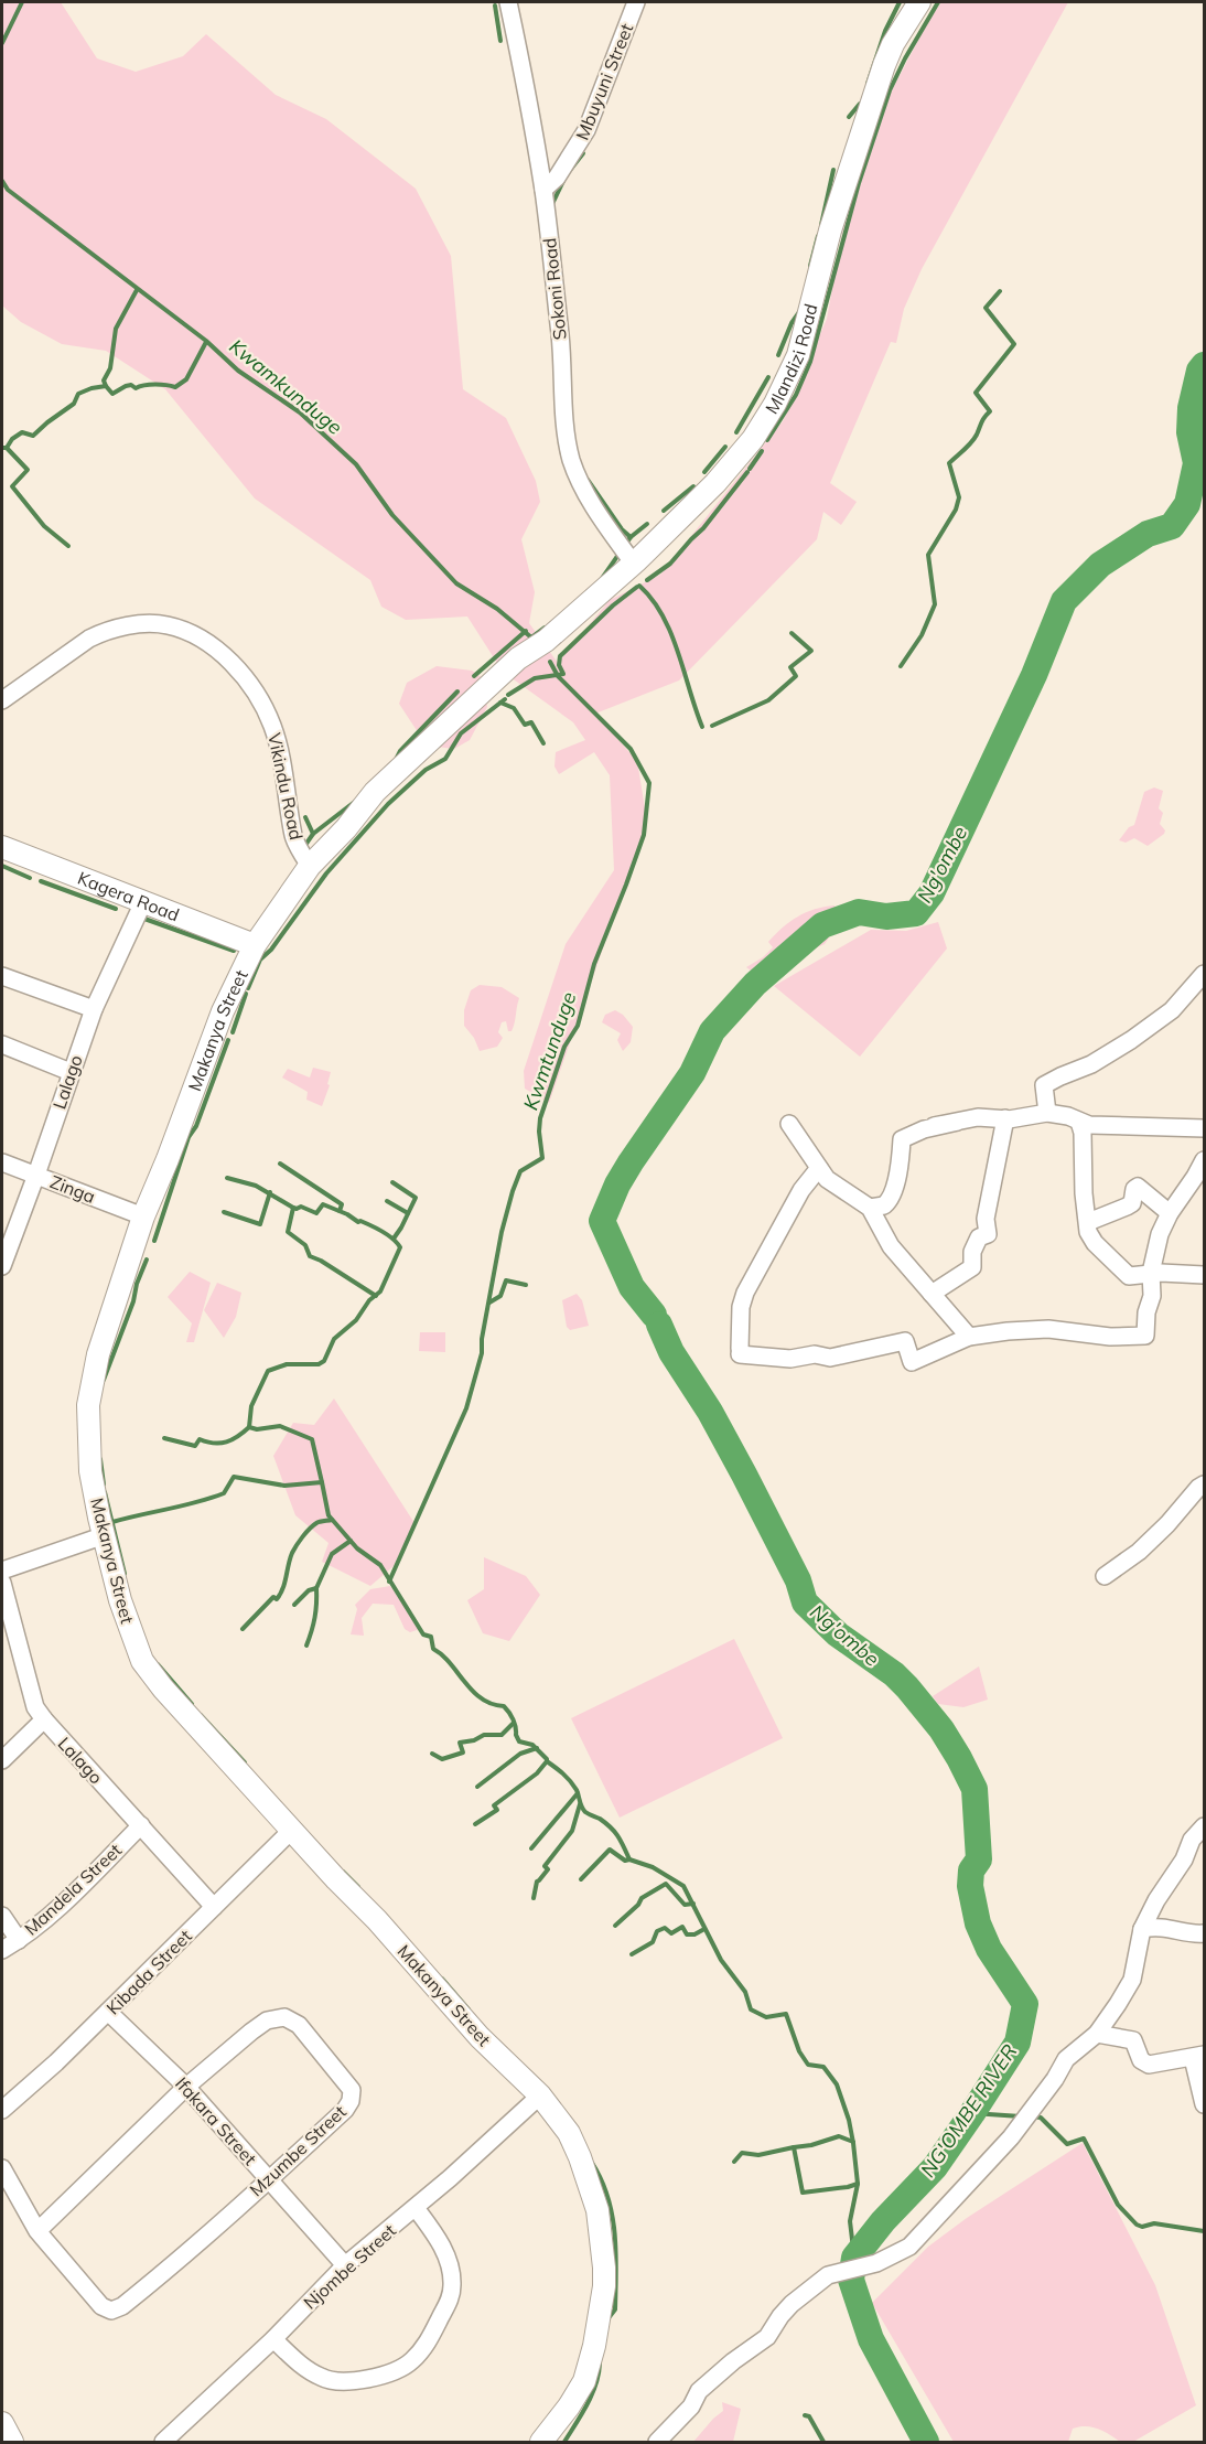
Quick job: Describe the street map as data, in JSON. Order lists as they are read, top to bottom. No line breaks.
{"streets":{"street":["Mbuyuni Street","Sokoni Road","Mlandizi Road","Vikindu Road","Kagera Road","Makanya Street","Lalago","Zinga","Mandela Street","Kibada Street","Ifakara Street","Mzumbe Street","Njombe Street"]},"crossings":[["Mbuyuni Street","Sokoni Road"],["Sokoni Road","Mlandizi Road"],["Mlandizi Road","Makanya Street"],["Vikindu Road","Makanya Street"],["Kagera Road","Makanya Street"],["Kagera Road","Lalago"],["Makanya Street","Zinga"],["Makanya Street","Kibada Street"],["Makanya Street","Njombe Street"],["Lalago","Zinga"],["Lalago","Mandela Street"],["Lalago","Kibada Street"],["Kibada Street","Ifakara Street"],["Ifakara Street","Mzumbe Street"],["Ifakara Street","Njombe Street"]],"water":["Kwamkunduge","Ng'ombe","Kwmtunduge","NG'OMBE RIVER"]}
